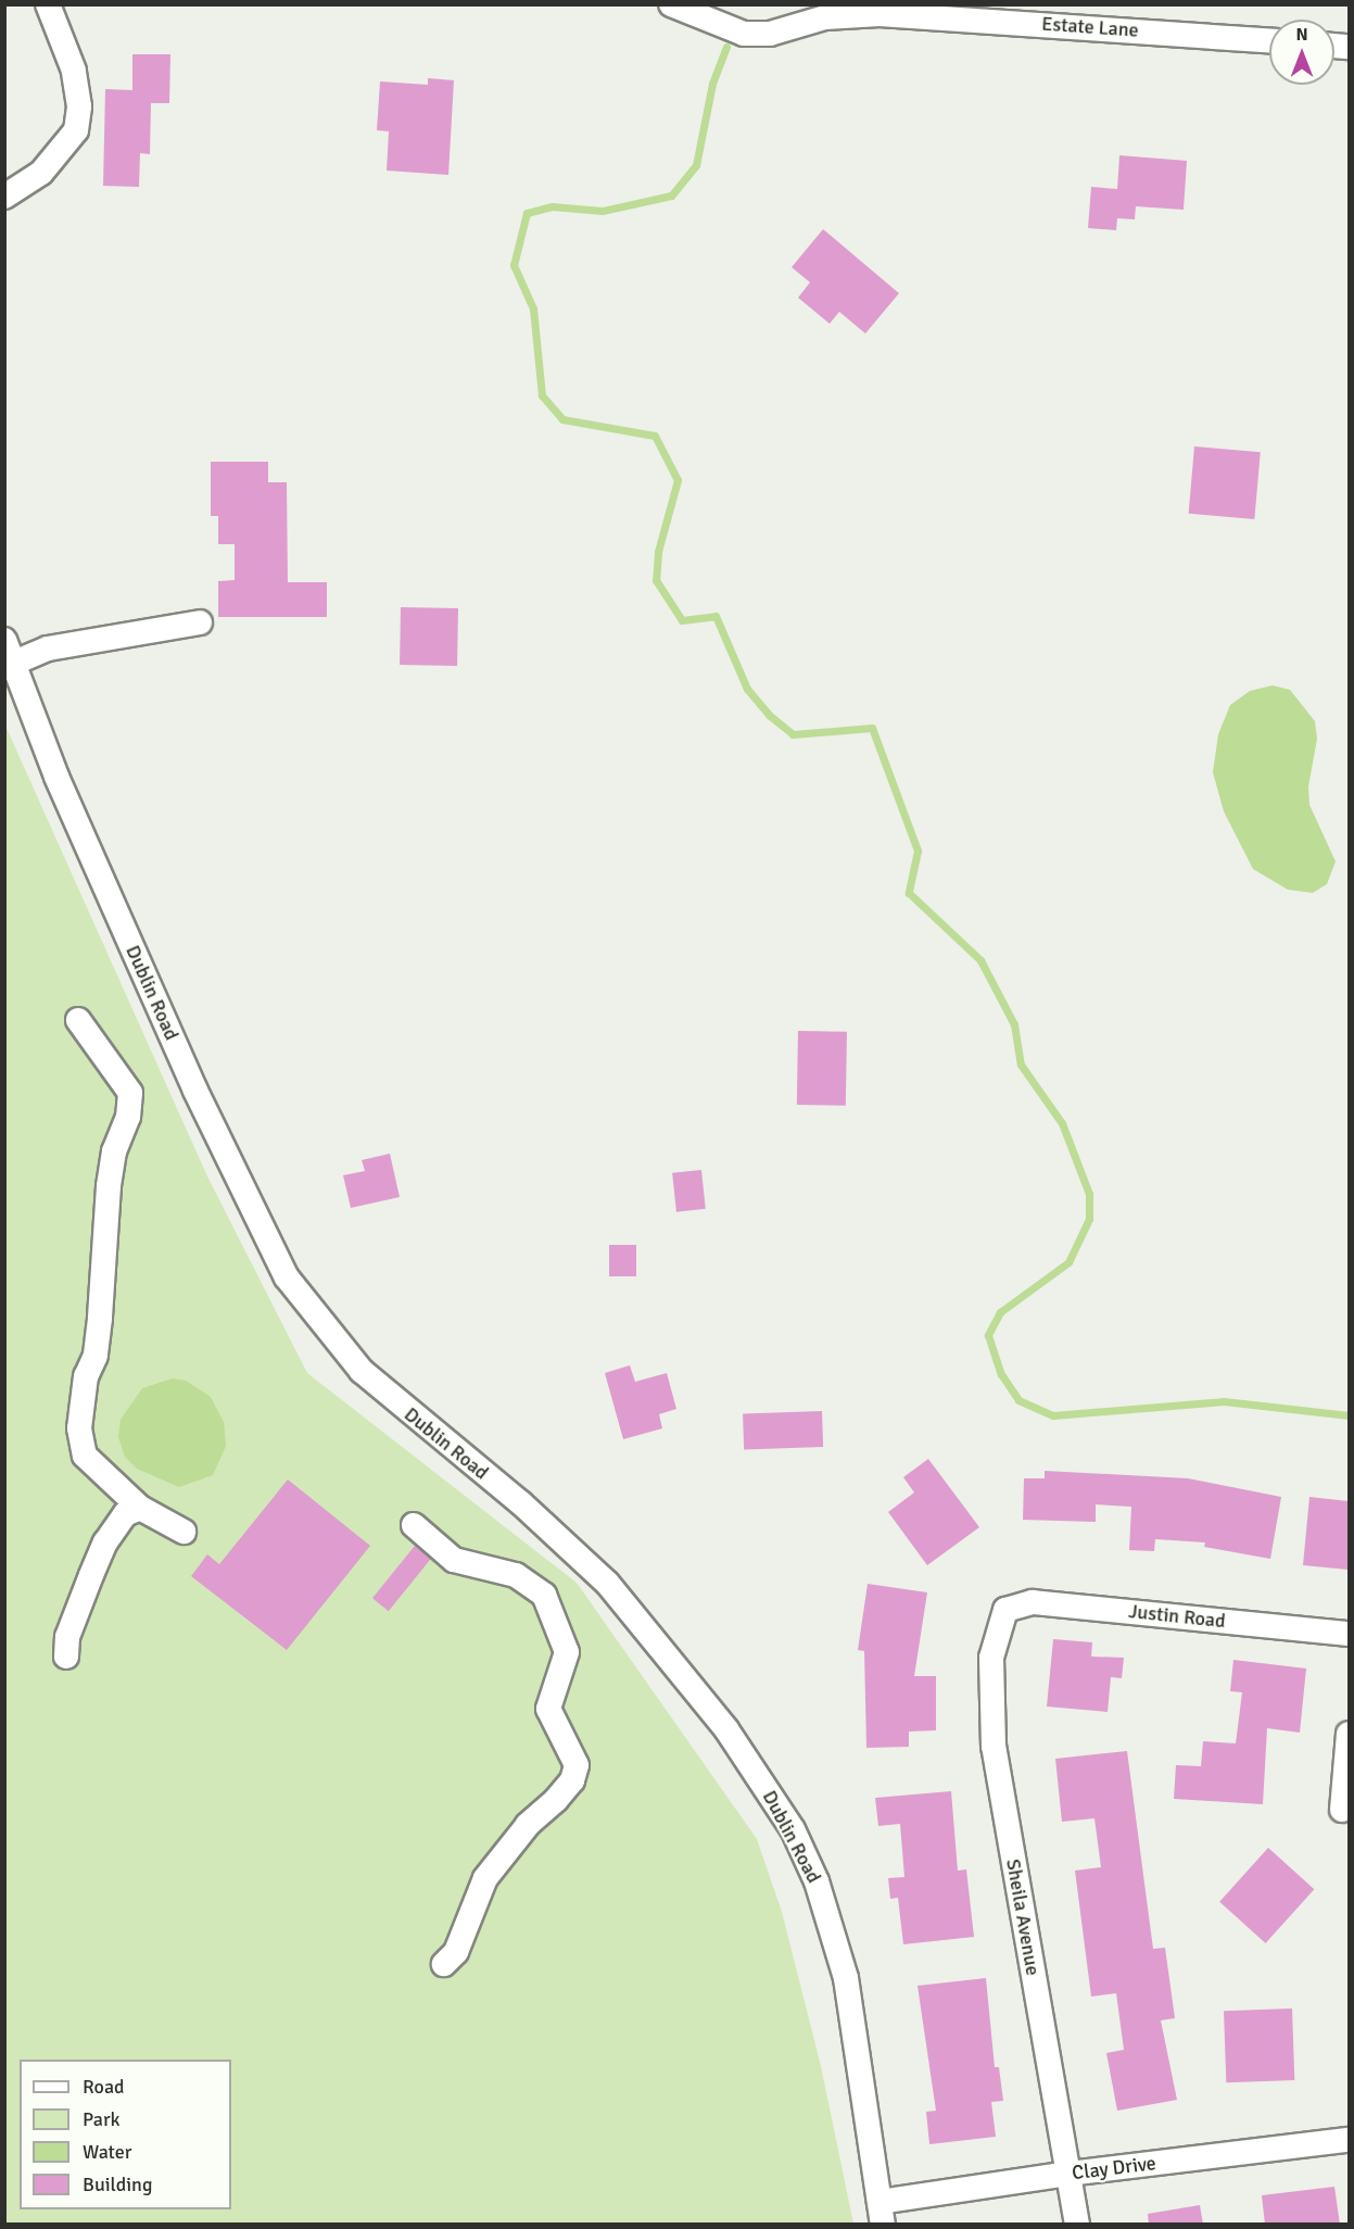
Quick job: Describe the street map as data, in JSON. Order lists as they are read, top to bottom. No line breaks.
{"streets":{"street":["Estate Lane","Dublin Road","Justin Road","Sheila Avenue","Clay Drive"]},"crossings":[["Dublin Road","Clay Drive"],["Justin Road","Sheila Avenue"],["Sheila Avenue","Clay Drive"]],"legend":["Road","Park","Water","Building"],"north":"top"}
